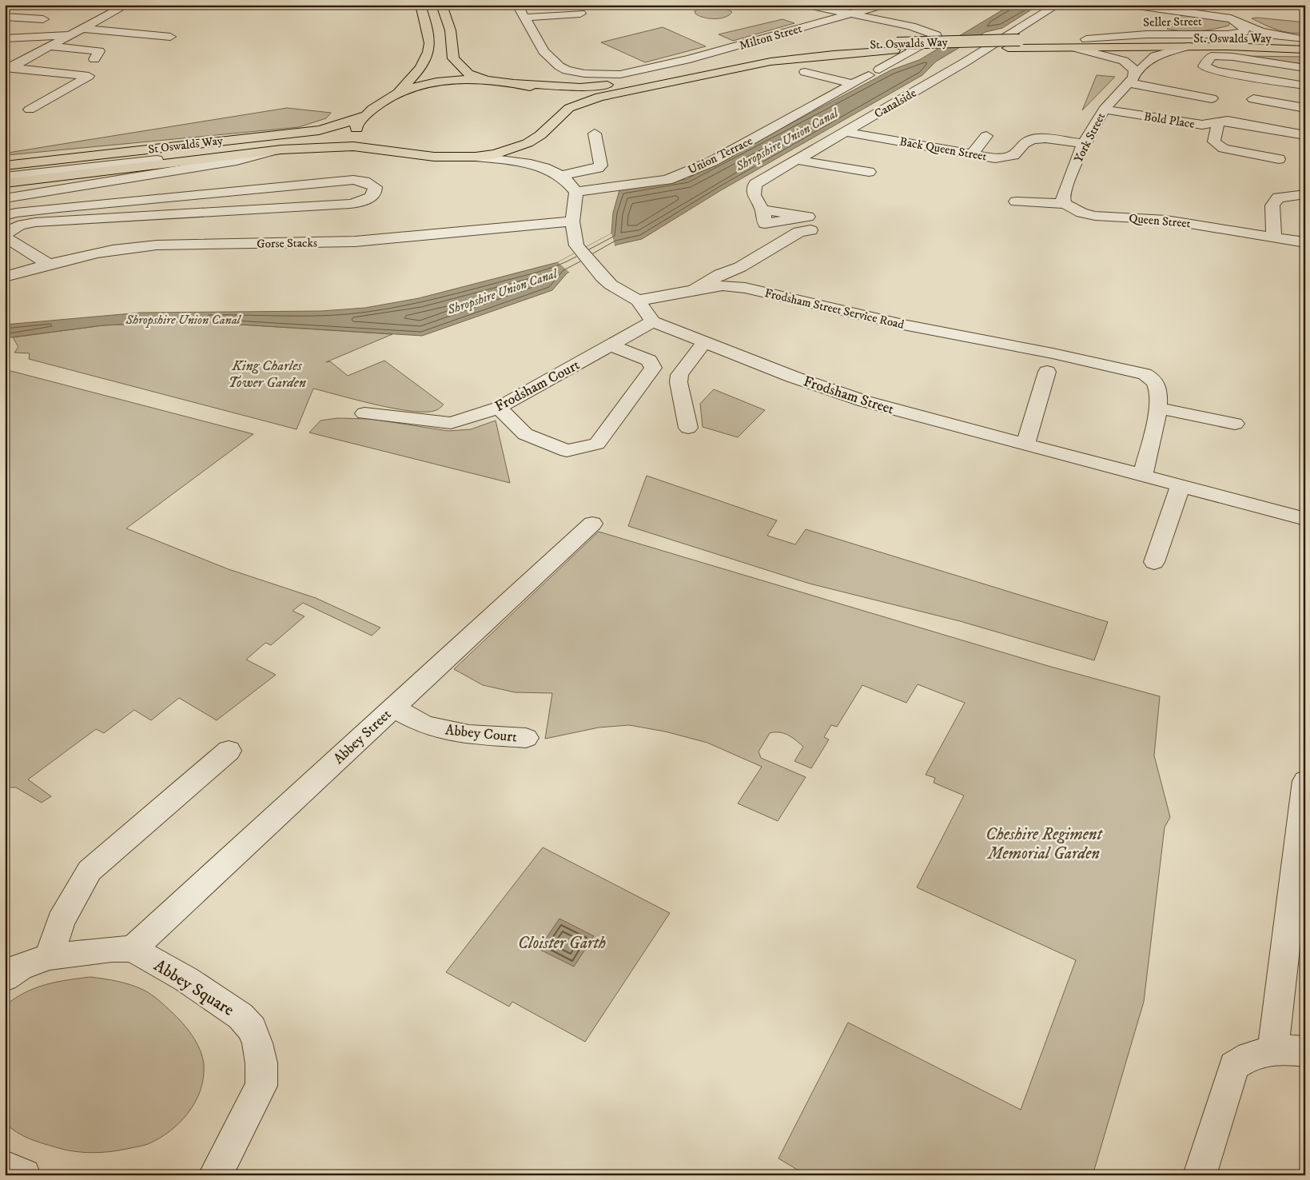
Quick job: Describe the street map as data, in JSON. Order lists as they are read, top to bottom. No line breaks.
{"streets":{"highway":["St. Oswalds Way","St Oswalds Way"],"street":["Seller Street","Milton Street","Canalside","Bold Place","York Street","Back Queen Street","Union Terrace","Queen Street","Gorse Stacks","Frodsham Street Service Road","Frodsham Court","Frodsham Street","Abbey Court","Abbey Street","Abbey Square"]},"crossings":[["Seller Street","St. Oswalds Way"],["Milton Street","St. Oswalds Way"],["St. Oswalds Way","York Street"],["St. Oswalds Way","St Oswalds Way"],["Canalside","Back Queen Street"],["Bold Place","York Street"],["York Street","Back Queen Street"],["York Street","Queen Street"],["Frodsham Court","Frodsham Street"],["Abbey Court","Abbey Street"],["Abbey Street","Abbey Square"]],"water":["Shropshire Union Canal"],"parks":["King Charles Tower Garden","Cheshire Regiment Memorial Garden","Cloister Garth"]}
